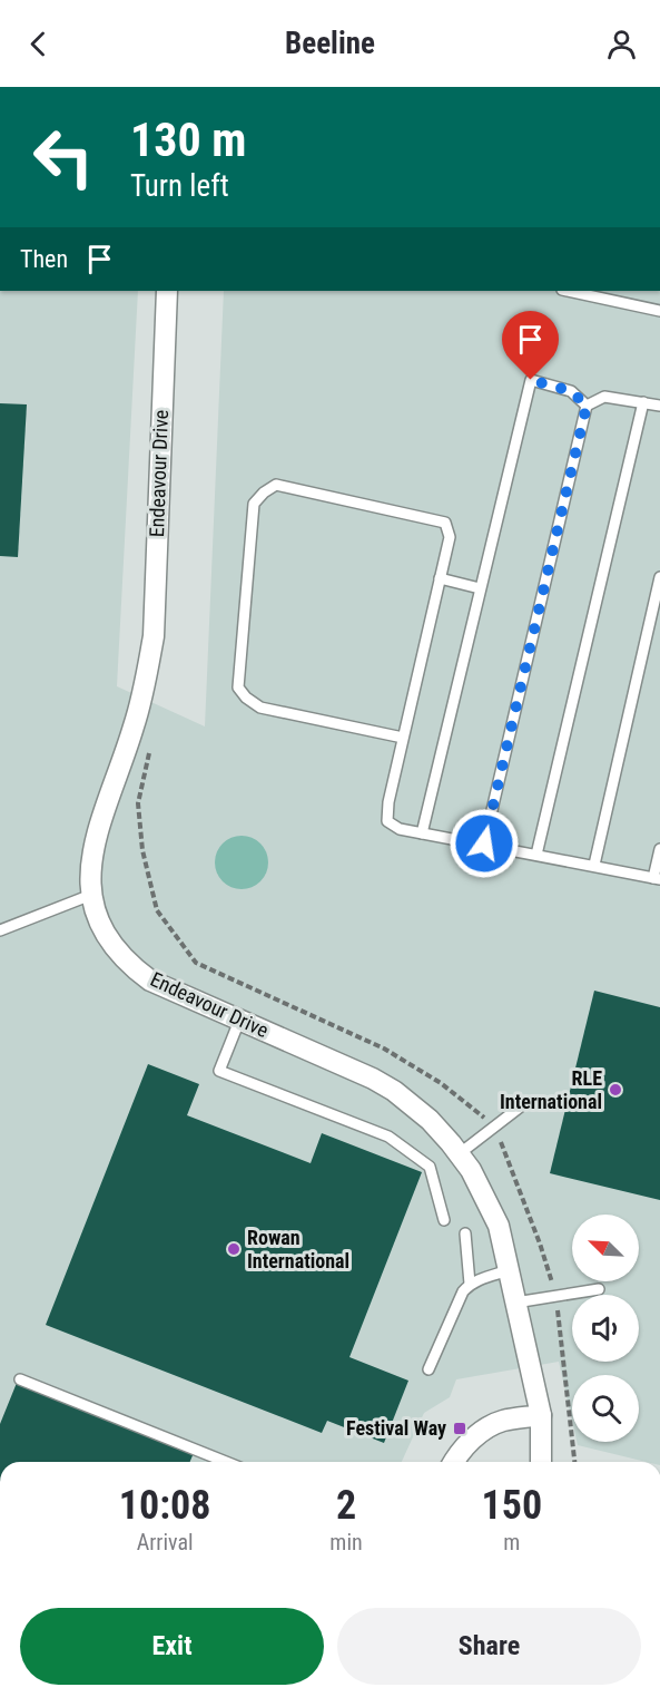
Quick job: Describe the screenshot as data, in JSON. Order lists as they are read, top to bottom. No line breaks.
{"streets":{"street":["Endeavour Drive"]},"places":{"other":["RLE International","Rowan International"],"transit":["Festival Way"]},"north":"top left","page":{"header":"Beeline","turn":["130 m","Turn left"],"then":"Then","eta":["10:08","Arrival","2","min","150","m"],"buttons":["Exit","Share"]}}
